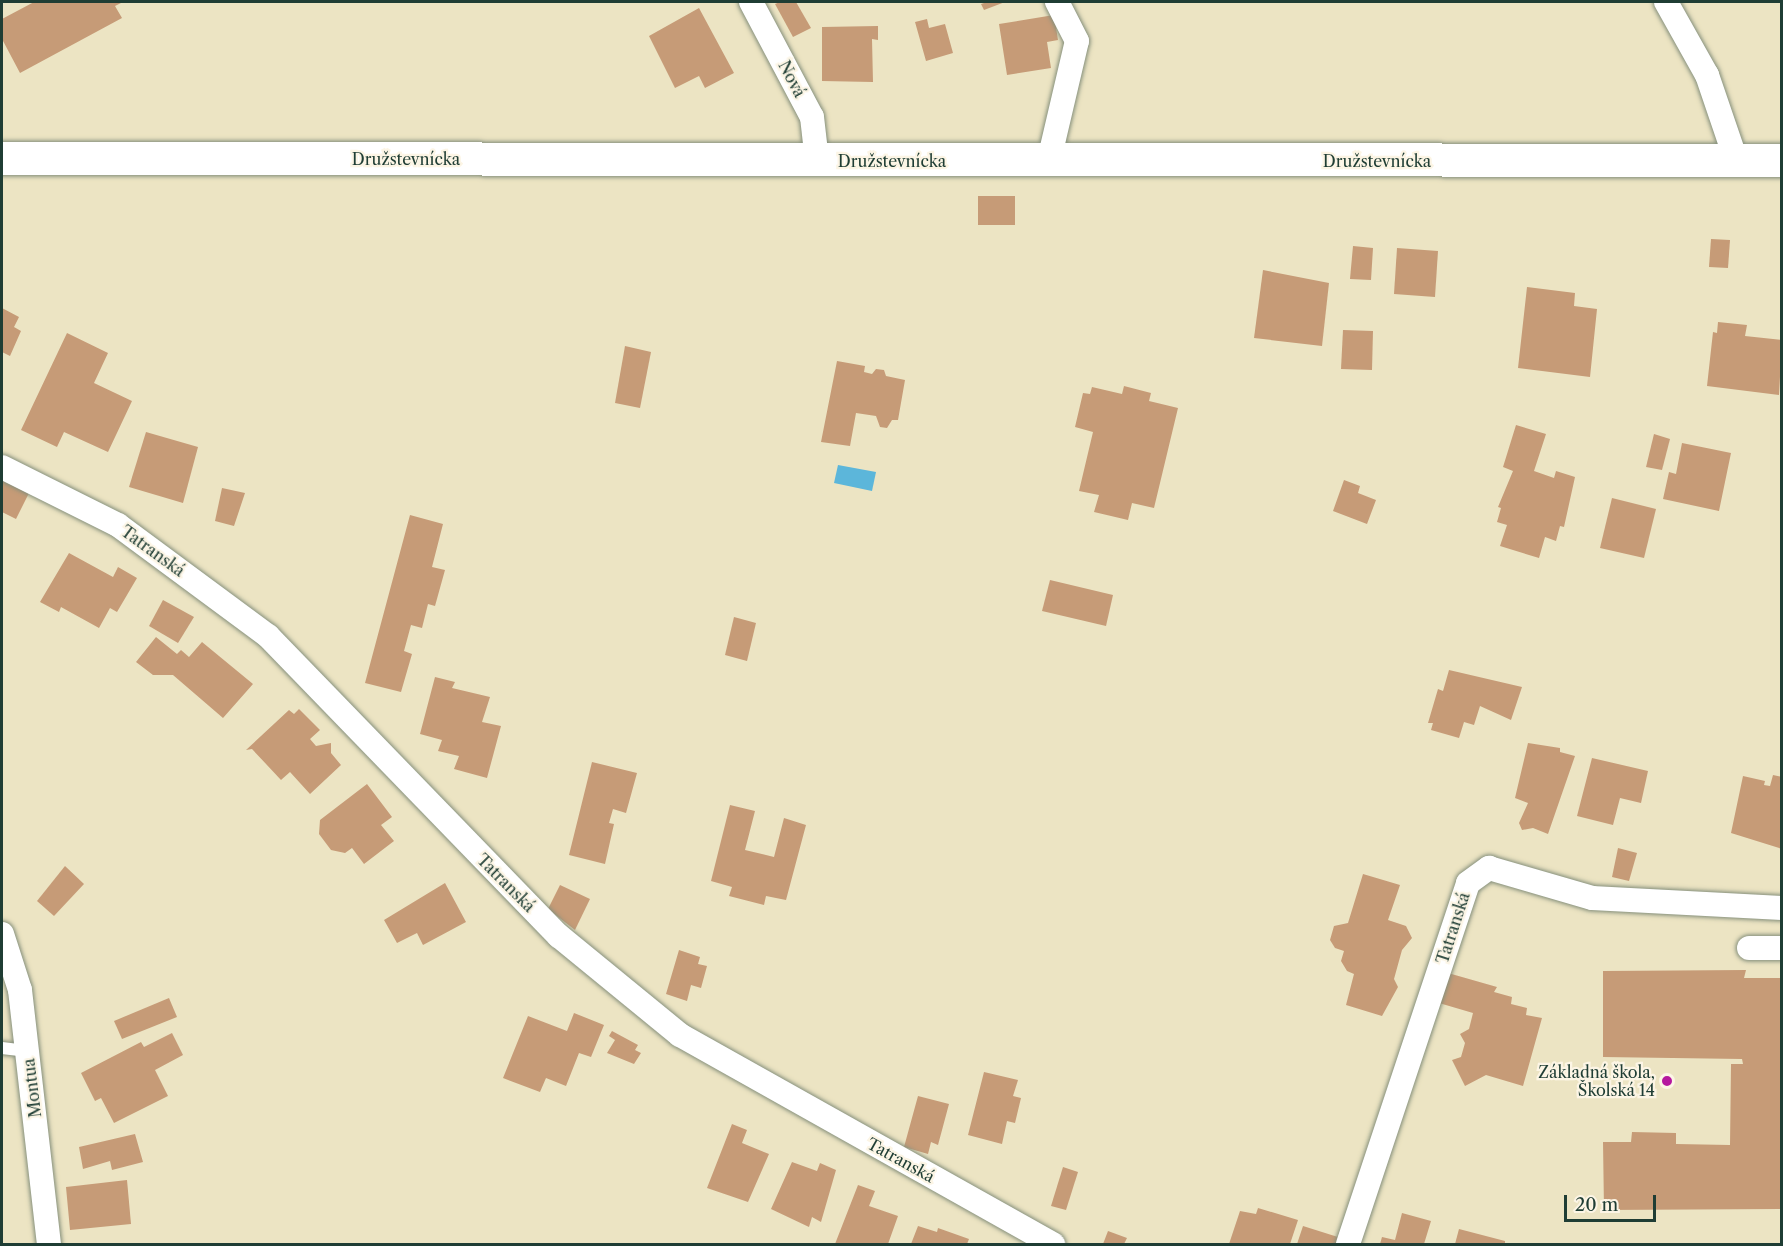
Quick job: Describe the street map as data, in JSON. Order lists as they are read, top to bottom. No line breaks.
{"streets":{"main road":["Družstevnícka"],"street":["Nová","Tatranská","Montua"]},"crossings":[["Nová","Družstevnícka"]],"places":["Základná škola, Školská 14"],"scale_bar":"20 m"}
